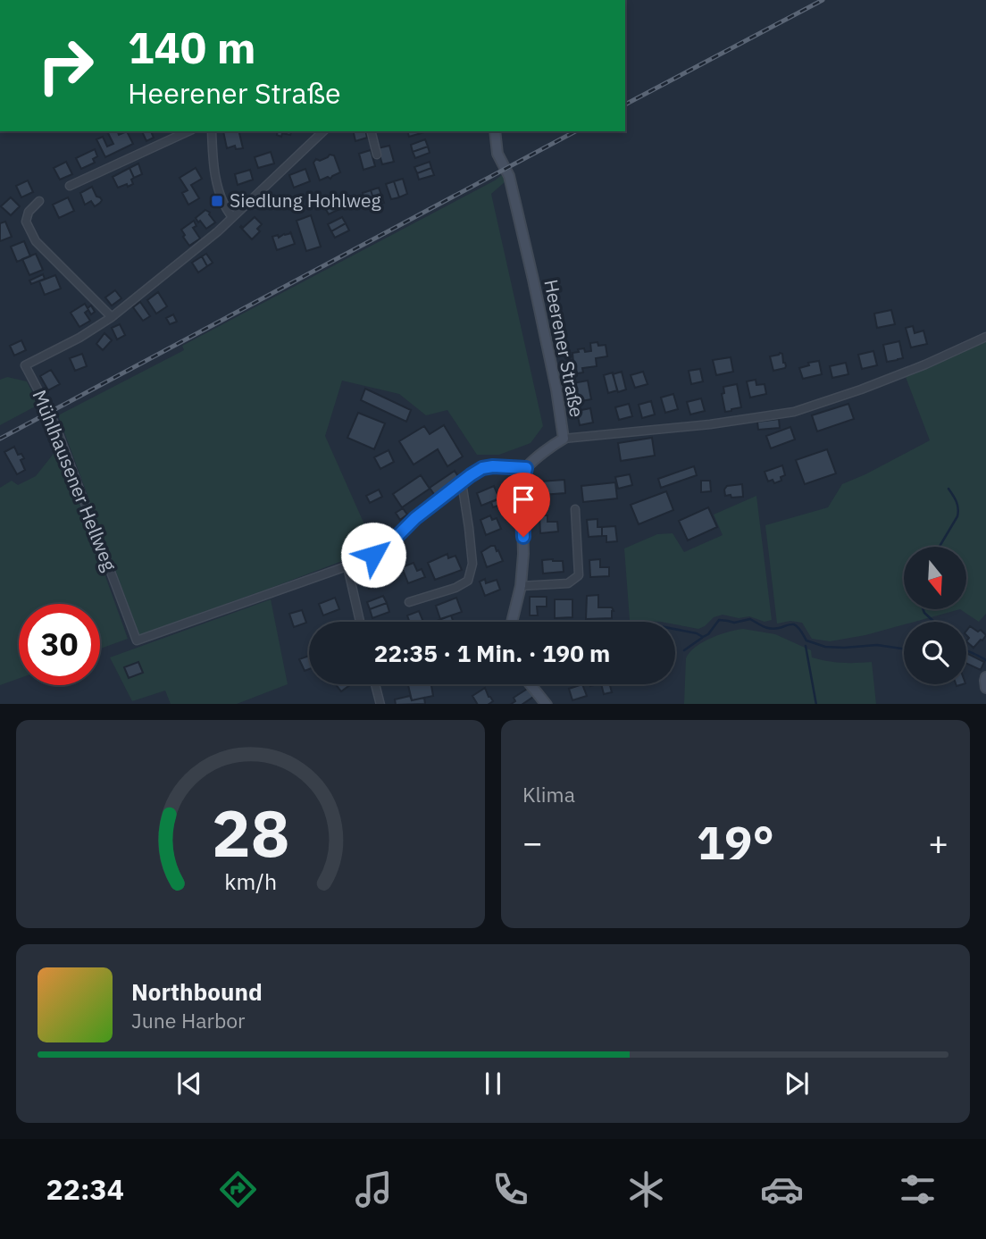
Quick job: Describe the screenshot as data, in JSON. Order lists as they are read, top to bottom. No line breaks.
{"streets":{"street":["Heerener Straße","Mühlhausener Hellweg"]},"places":{"transit":["Siedlung Hohlweg"]},"north":"bottom","page":{"turn":["140 m","Heerener Straße"],"limit":"30","trip":"22:35 · 1 Min. · 190 m","tile":"Klima","heat":["−","19°","+"],"song":["Northbound","June Harbor"],"tabs":"22:34","gauge":["28","km/h"]}}
